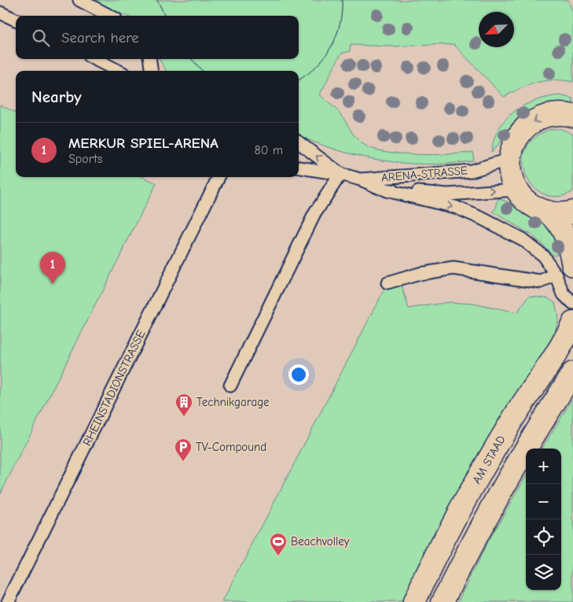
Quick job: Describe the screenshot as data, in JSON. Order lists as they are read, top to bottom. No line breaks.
{"streets":{"street":["AM STAAD"],"lane":["ARENA-STRASSE","RHEINSTADIONSTRASSE"]},"places":{"building":["Technikgarage"],"parking":["TV-Compound"],"sports":["Beachvolley"]},"north":"bottom left","page":{"search":"Search here","heading":"Nearby","list":[{"mark":"1","name":"MERKUR SPIEL-ARENA","note":"Sports","value":"80 m"}],"pins":"1","map_buttons":["+","−"]}}
